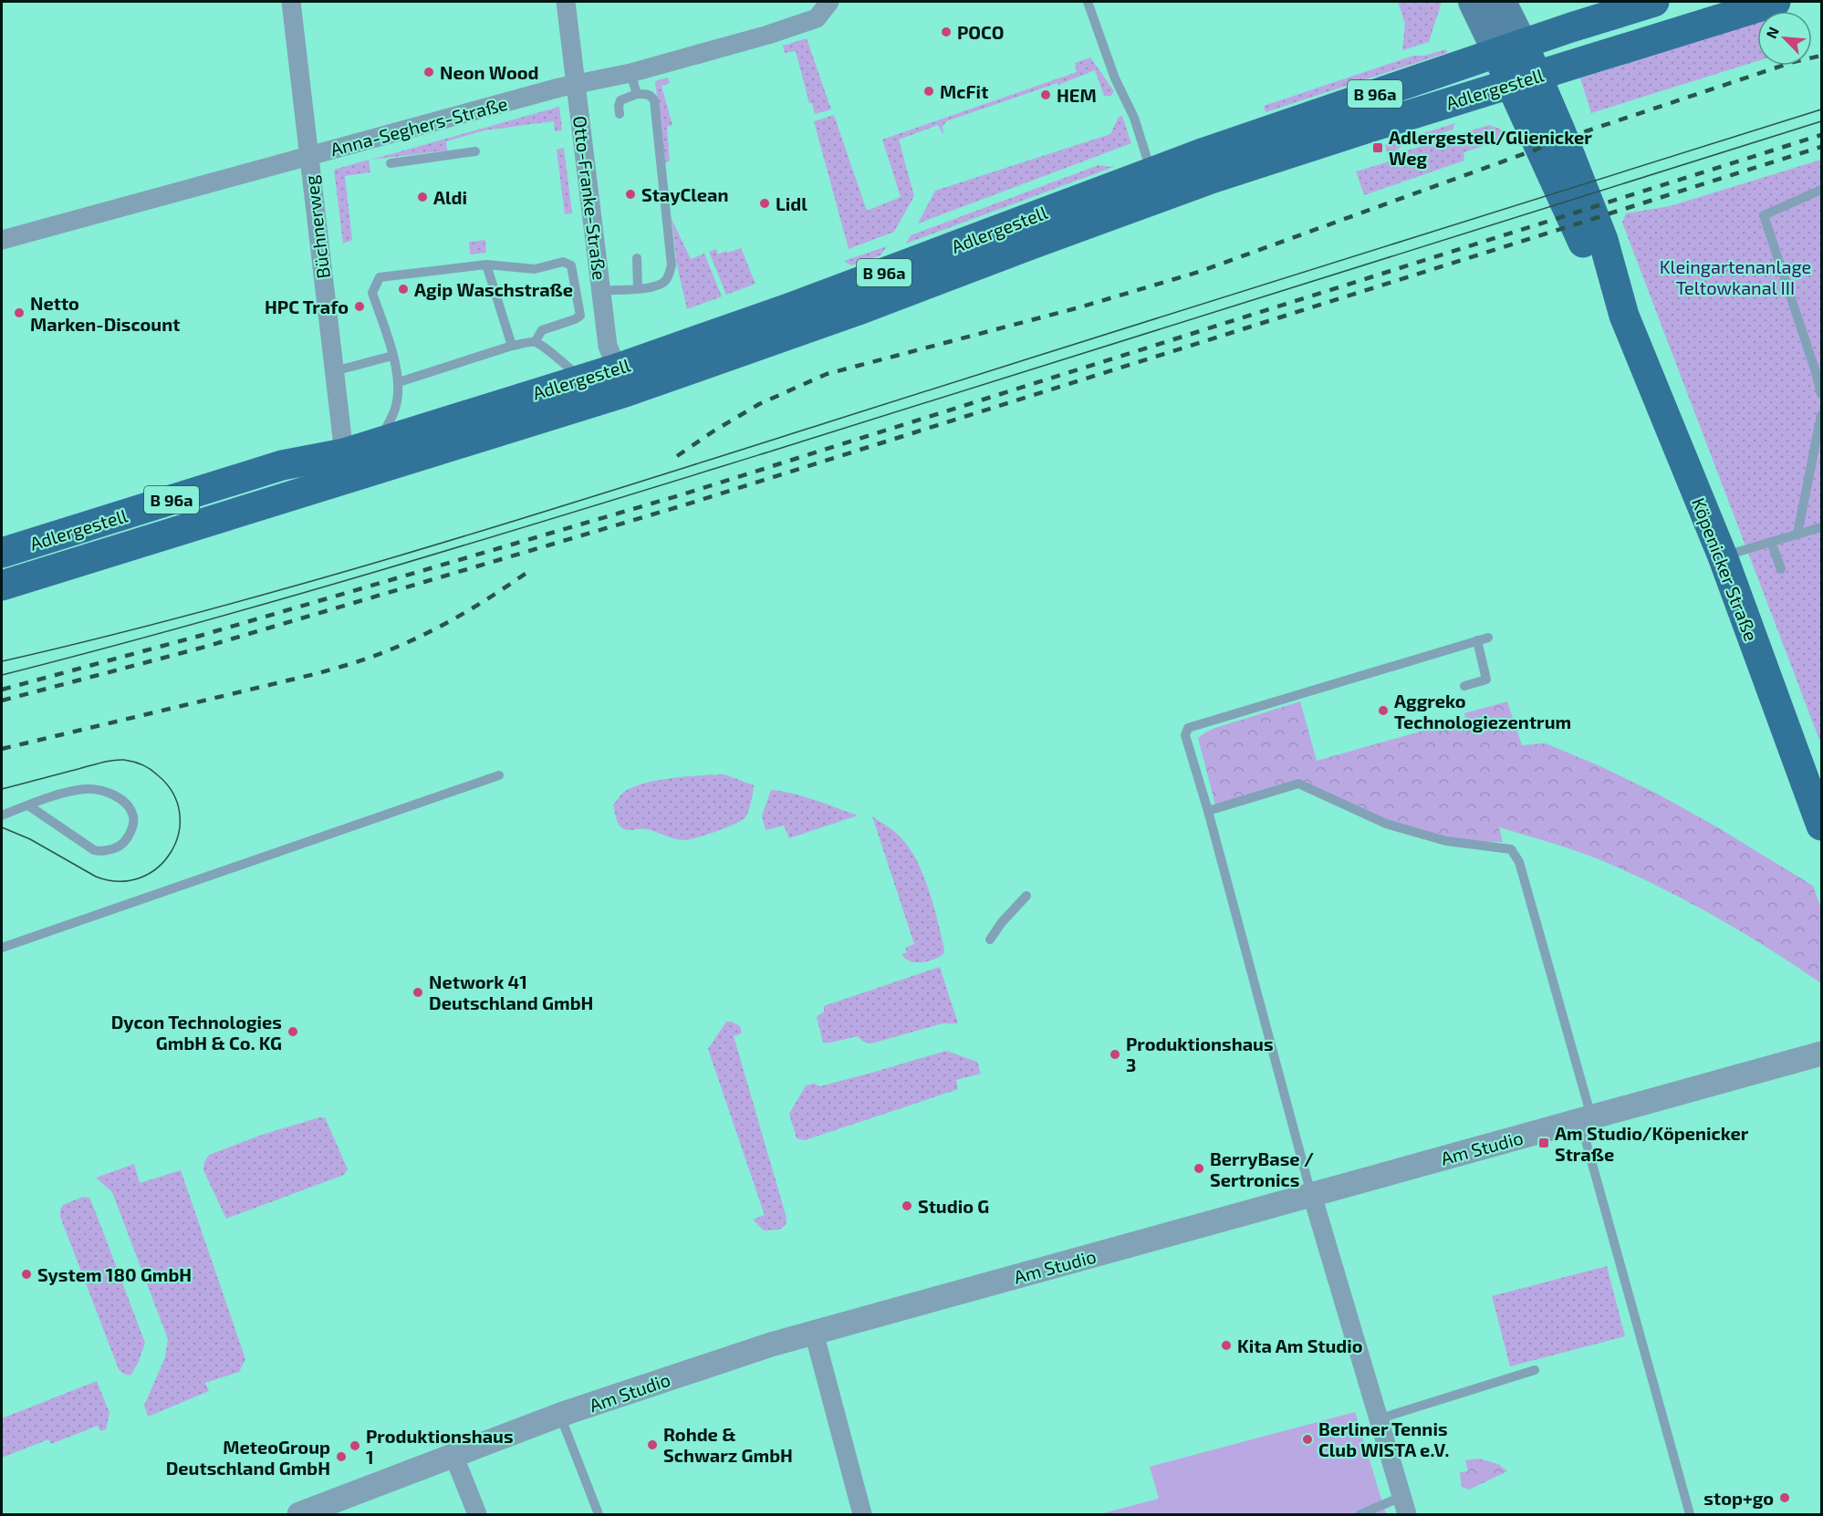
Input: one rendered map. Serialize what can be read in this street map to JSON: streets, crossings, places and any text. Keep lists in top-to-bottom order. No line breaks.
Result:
{"streets":{"main road":["Adlergestell","B 96a","Köpenicker Straße"],"street":["Anna-Seghers-Straße","Otto-Franke-Straße","Büchnerweg","Am Studio"]},"crossings":[["Adlergestell","Otto-Franke-Straße"],["Adlergestell","Büchnerweg"],["Adlergestell","Köpenicker Straße"],["Anna-Seghers-Straße","Otto-Franke-Straße"],["Anna-Seghers-Straße","Büchnerweg"]],"parks":["Kleingartenanlage Teltowkanal III"],"places":{"other":["POCO","Neon Wood","McFit","HEM","StayClean","Aldi","Lidl","Agip Waschstraße","HPC Trafo","Netto Marken-Discount","Aggreko Technologiezentrum","Network 41 Deutschland GmbH","Dycon Technologies GmbH & Co. KG","Produktionshaus 3","BerryBase / Sertronics","Studio G","System 180 GmbH","Kita Am Studio","Berliner Tennis Club WISTA e.V.","Rohde & Schwarz GmbH","Produktionshaus 1","MeteoGroup Deutschland GmbH","stop+go"],"transit":["Adlergestell/Glienicker Weg","Am Studio/Köpenicker Straße"]},"north":"top left"}
